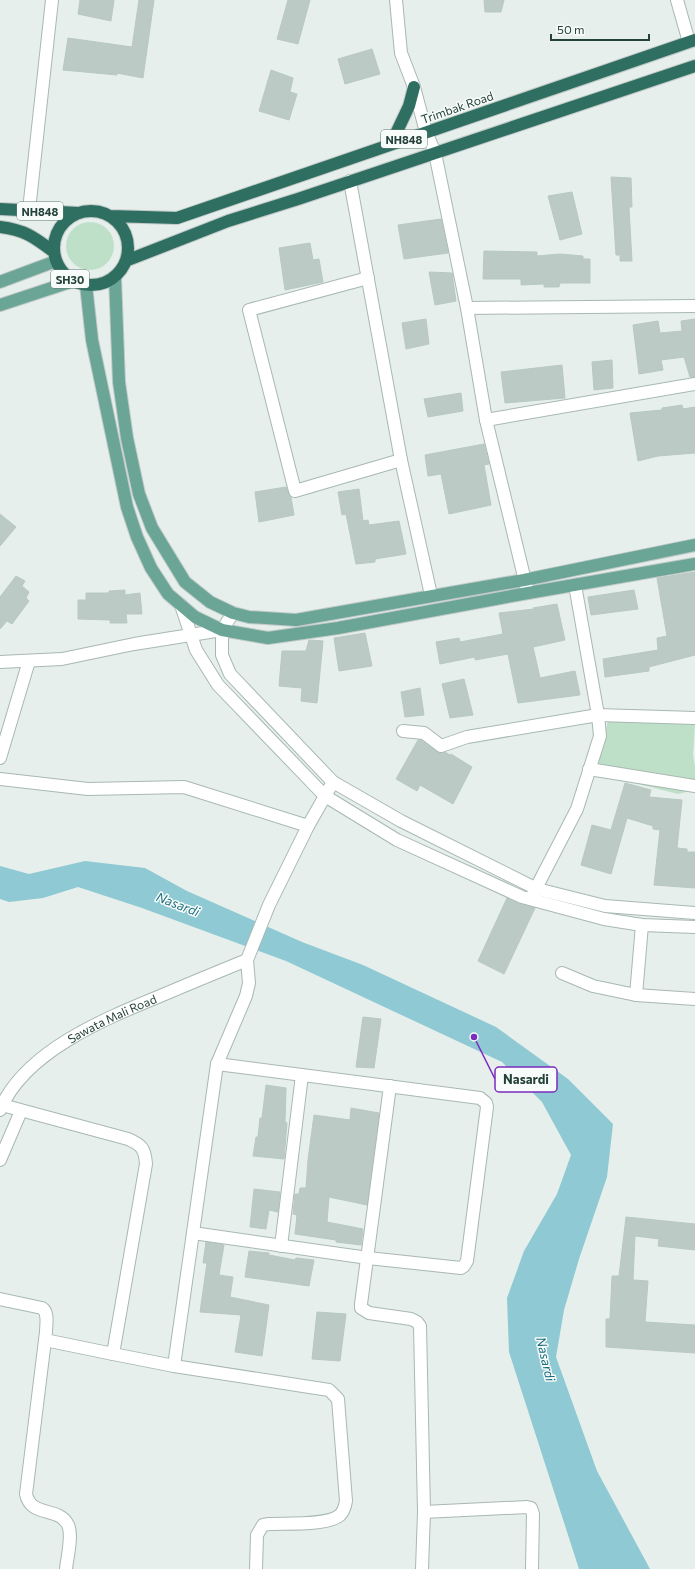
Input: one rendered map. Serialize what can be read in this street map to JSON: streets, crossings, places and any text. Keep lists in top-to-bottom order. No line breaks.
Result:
{"streets":{"highway":["Trimbak Road","NH848","SH30"],"street":["Sawata Mali Road"]},"crossings":[["Trimbak Road","NH848"],["Trimbak Road","SH30"],["NH848","SH30"]],"water":["Nasardi"],"places":["Nasardi"],"scale_bar":"50 m"}
